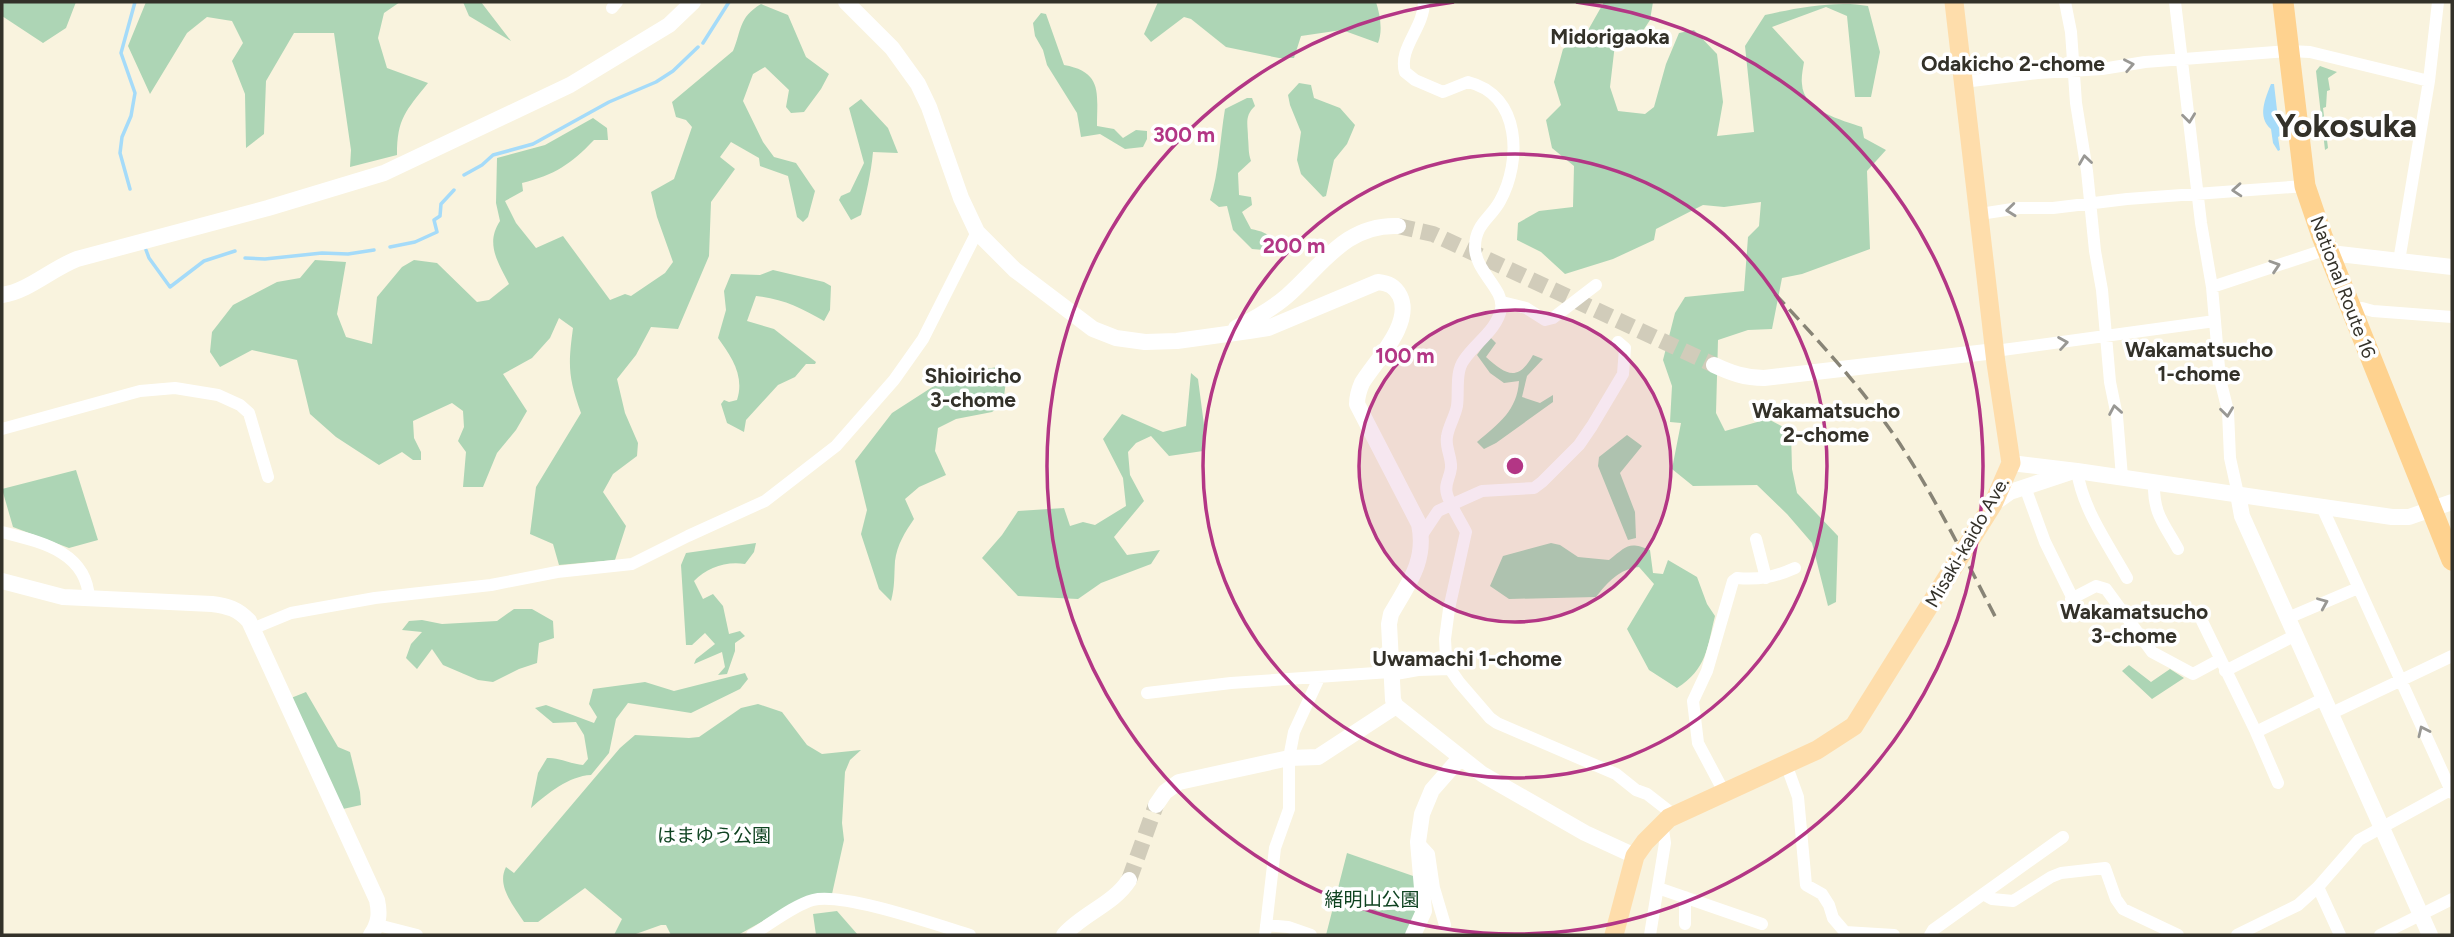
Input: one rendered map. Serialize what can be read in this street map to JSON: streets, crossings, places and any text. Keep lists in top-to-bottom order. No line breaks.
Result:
{"streets":{"highway":["National Route 16"],"main road":["Misaki-kaido Ave."]},"districts":["Midorigaoka","Odakicho 2-chome","Yokosuka","Wakamatsucho 1-chome","Shioiricho 3-chome","Wakamatsucho 2-chome","Wakamatsucho 3-chome","Uwamachi 1-chome"],"parks":["はまゆう公園","緒明山公園"],"rings":["300 m","200 m","100 m"]}
